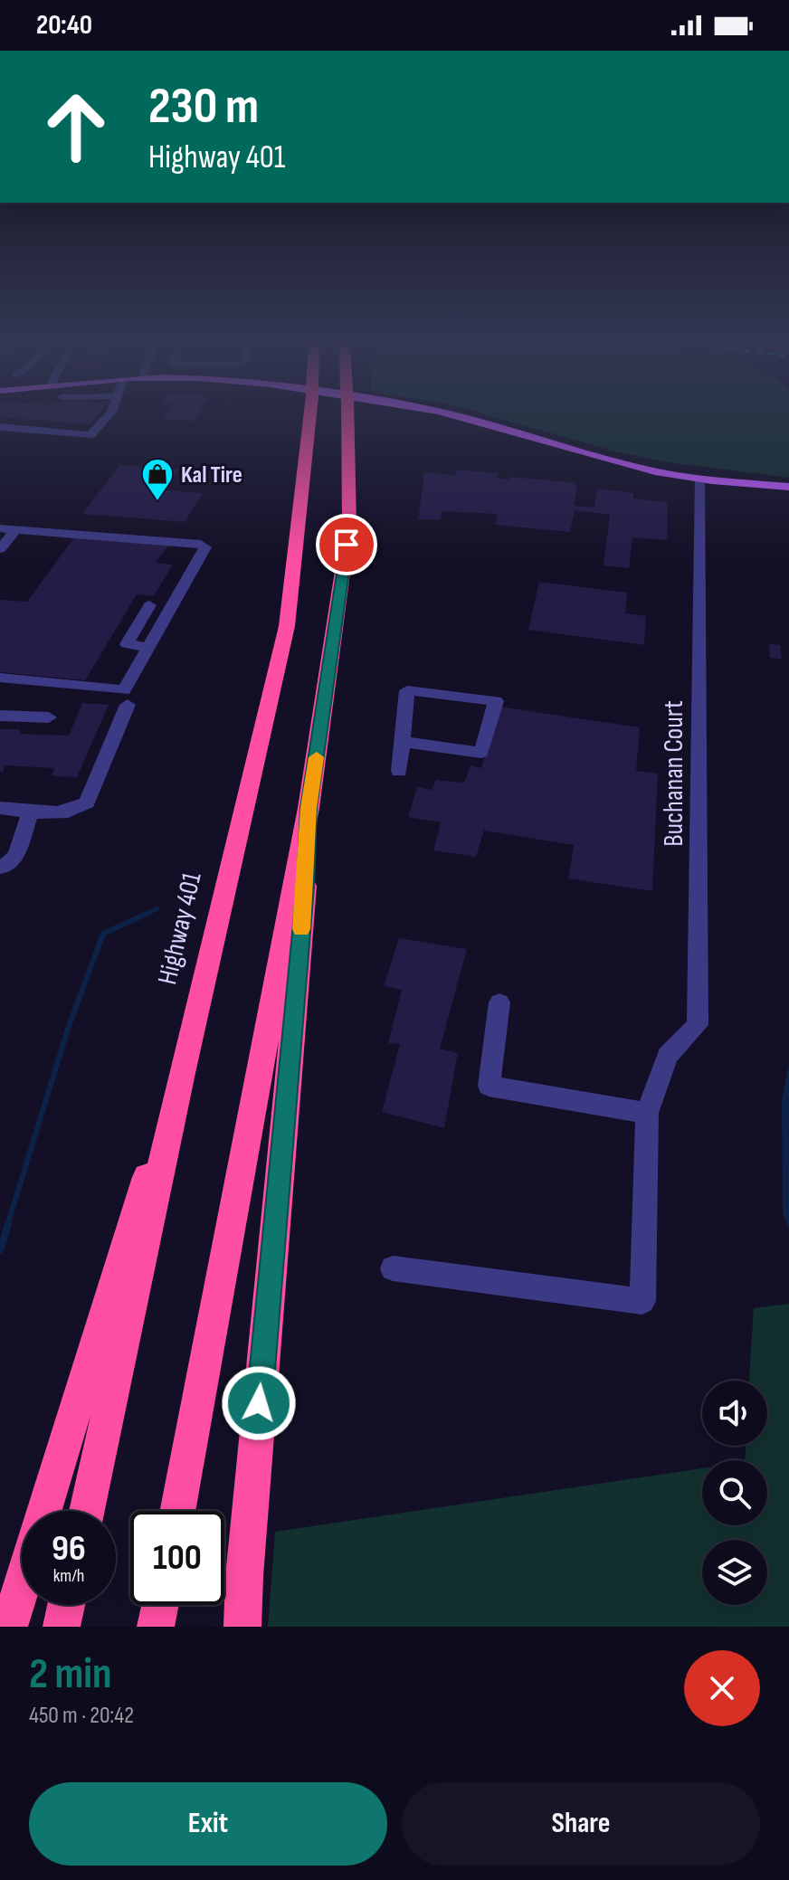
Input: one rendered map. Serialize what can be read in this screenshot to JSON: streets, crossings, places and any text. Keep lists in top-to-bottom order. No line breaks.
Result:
{"streets":{"highway":["Highway 401"],"street":["Buchanan Court"]},"places":{"shop":["Kal Tire"]},"page":{"status":"20:40","turn":["230 m","Highway 401"],"speed":"96 km/h","limit":"100","heading":["2 min","450 m · 20:42"],"buttons":["Exit","Share"]}}
